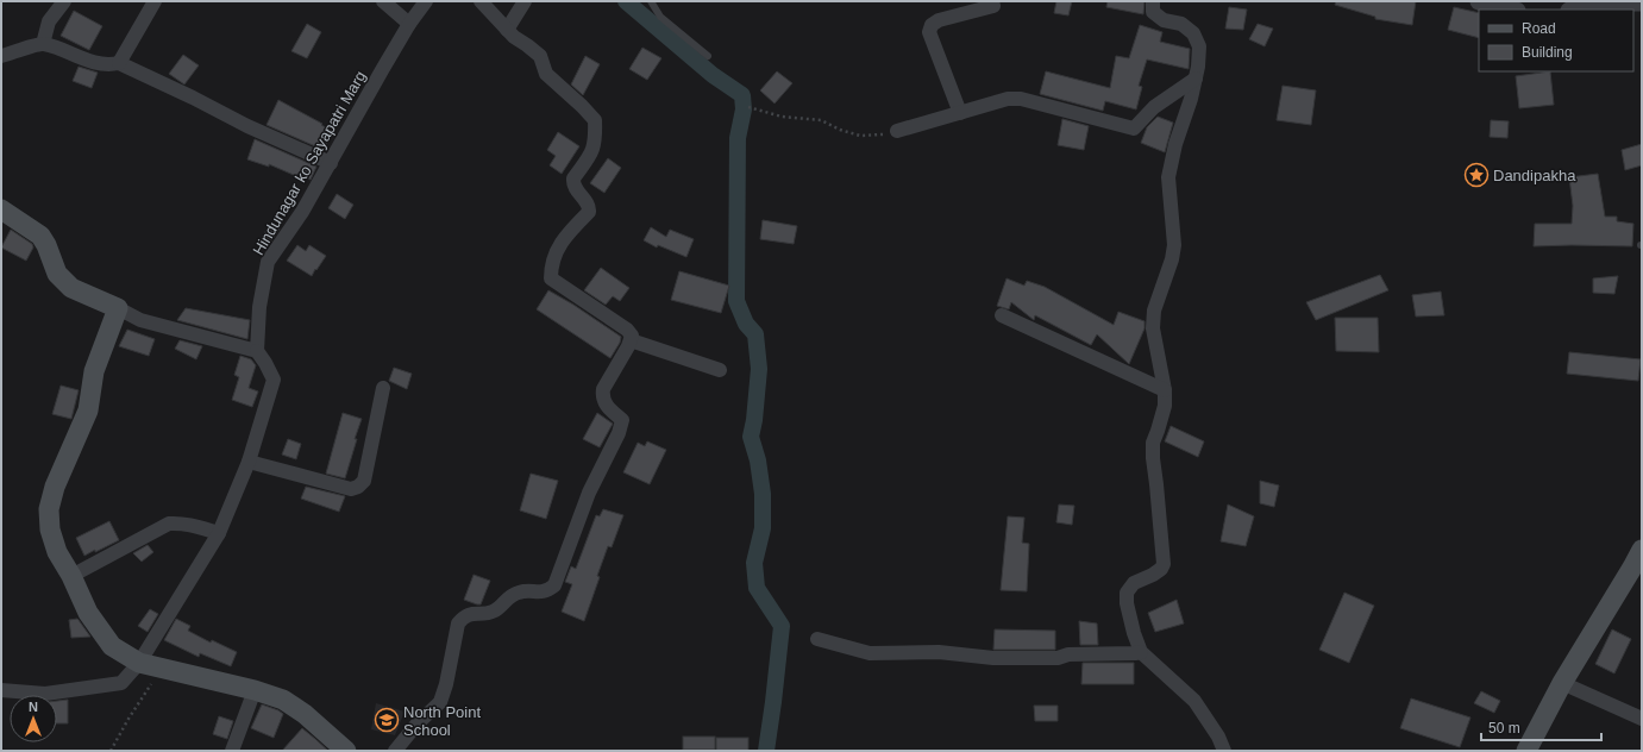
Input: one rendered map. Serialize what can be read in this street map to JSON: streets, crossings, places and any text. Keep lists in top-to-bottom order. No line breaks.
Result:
{"streets":{"street":["Hindunagar ko Sayapatri Marg"]},"places":{"place":["Dandipakha"],"school or university":["North Point School"]},"legend":["Road","Building"],"scale_bar":"50 m","north":"top"}
